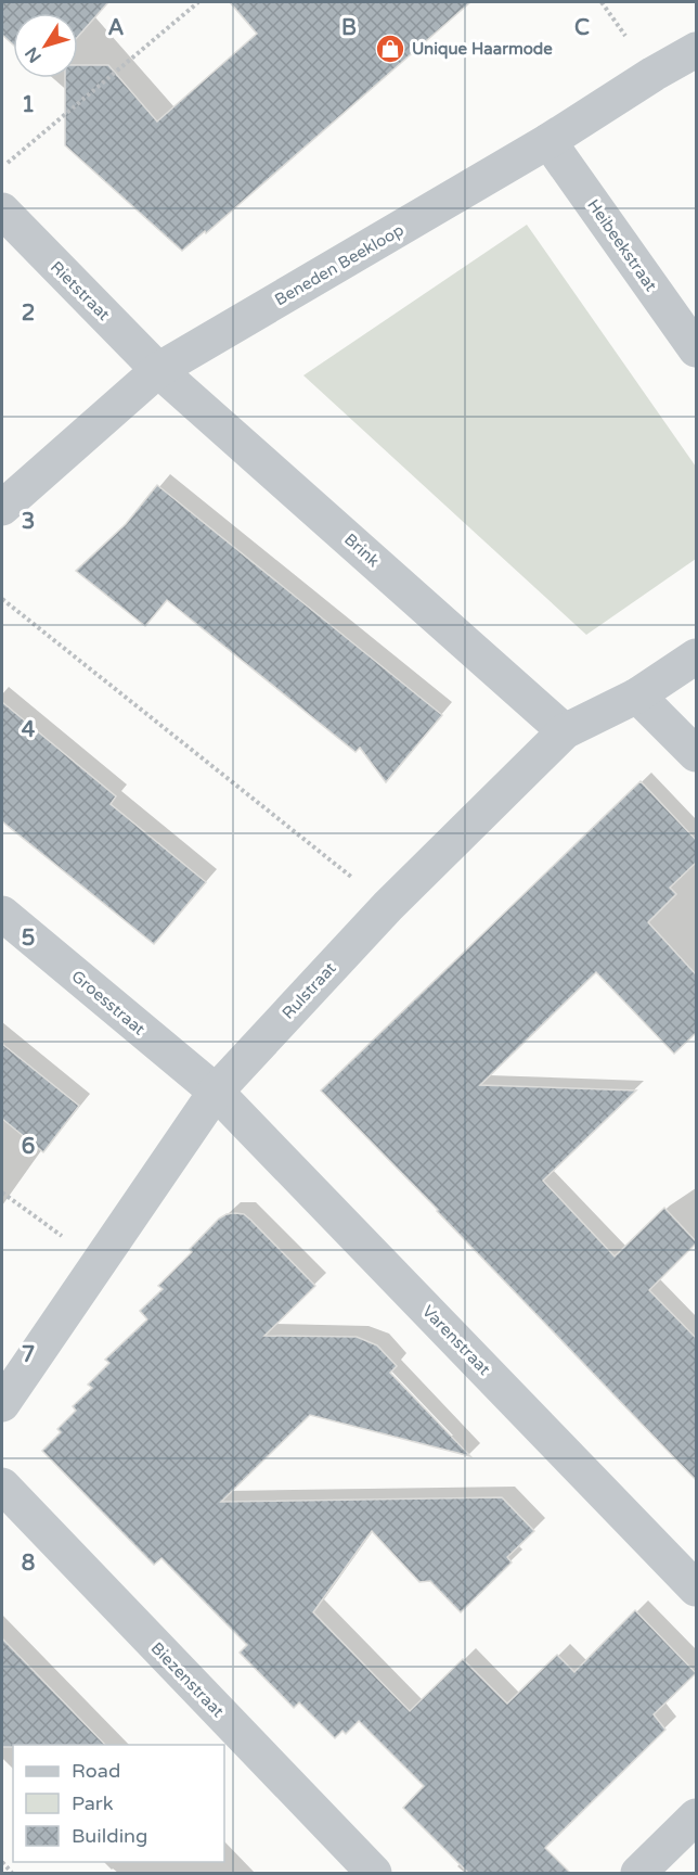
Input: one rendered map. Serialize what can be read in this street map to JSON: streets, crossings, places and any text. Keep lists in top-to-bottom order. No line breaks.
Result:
{"streets":{"street":["Heibeekstraat","Beneden Beekloop","Rietstraat","Brink","Rulstraat","Groesstraat","Varenstraat","Biezenstraat"]},"crossings":[["Heibeekstraat","Beneden Beekloop"],["Beneden Beekloop","Rietstraat"],["Beneden Beekloop","Brink"],["Rietstraat","Brink"],["Brink","Rulstraat"],["Rulstraat","Groesstraat"],["Rulstraat","Varenstraat"],["Groesstraat","Varenstraat"]],"places":{"shop":["Unique Haarmode"]},"legend":["Road","Park","Building"],"north":"bottom left","grid":{"columns":["A","B","C"],"rows":["1","2","3","4","5","6","7","8"]}}
